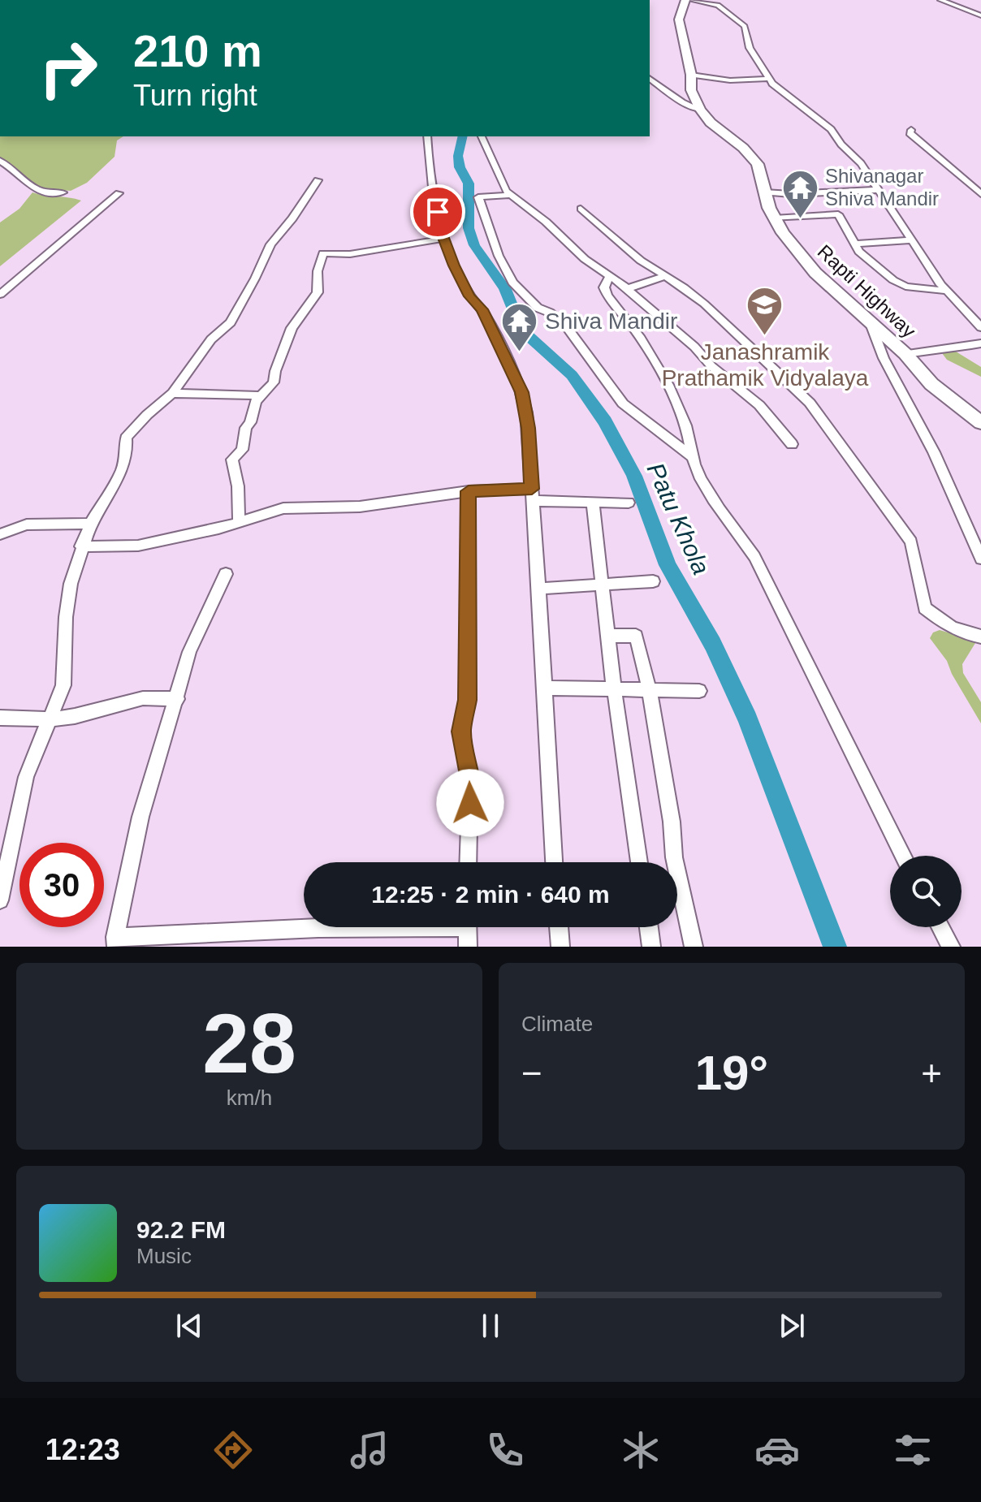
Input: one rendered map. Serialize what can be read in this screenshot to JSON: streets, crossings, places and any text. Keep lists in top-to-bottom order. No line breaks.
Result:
{"streets":{"main road":["Rapti Highway"]},"water":["Patu Khola"],"places":{"temple":["Shivanagar Shiva Mandir","Shiva Mandir"],"school or university":["Janashramik Prathamik Vidyalaya"]},"page":{"turn":["210 m","Turn right"],"limit":"30","trip":"12:25 · 2 min · 640 m","tile":[["28","km/h"],"Climate"],"heat":["−","19°","+"],"song":["92.2 FM","Music"],"tabs":"12:23"}}
